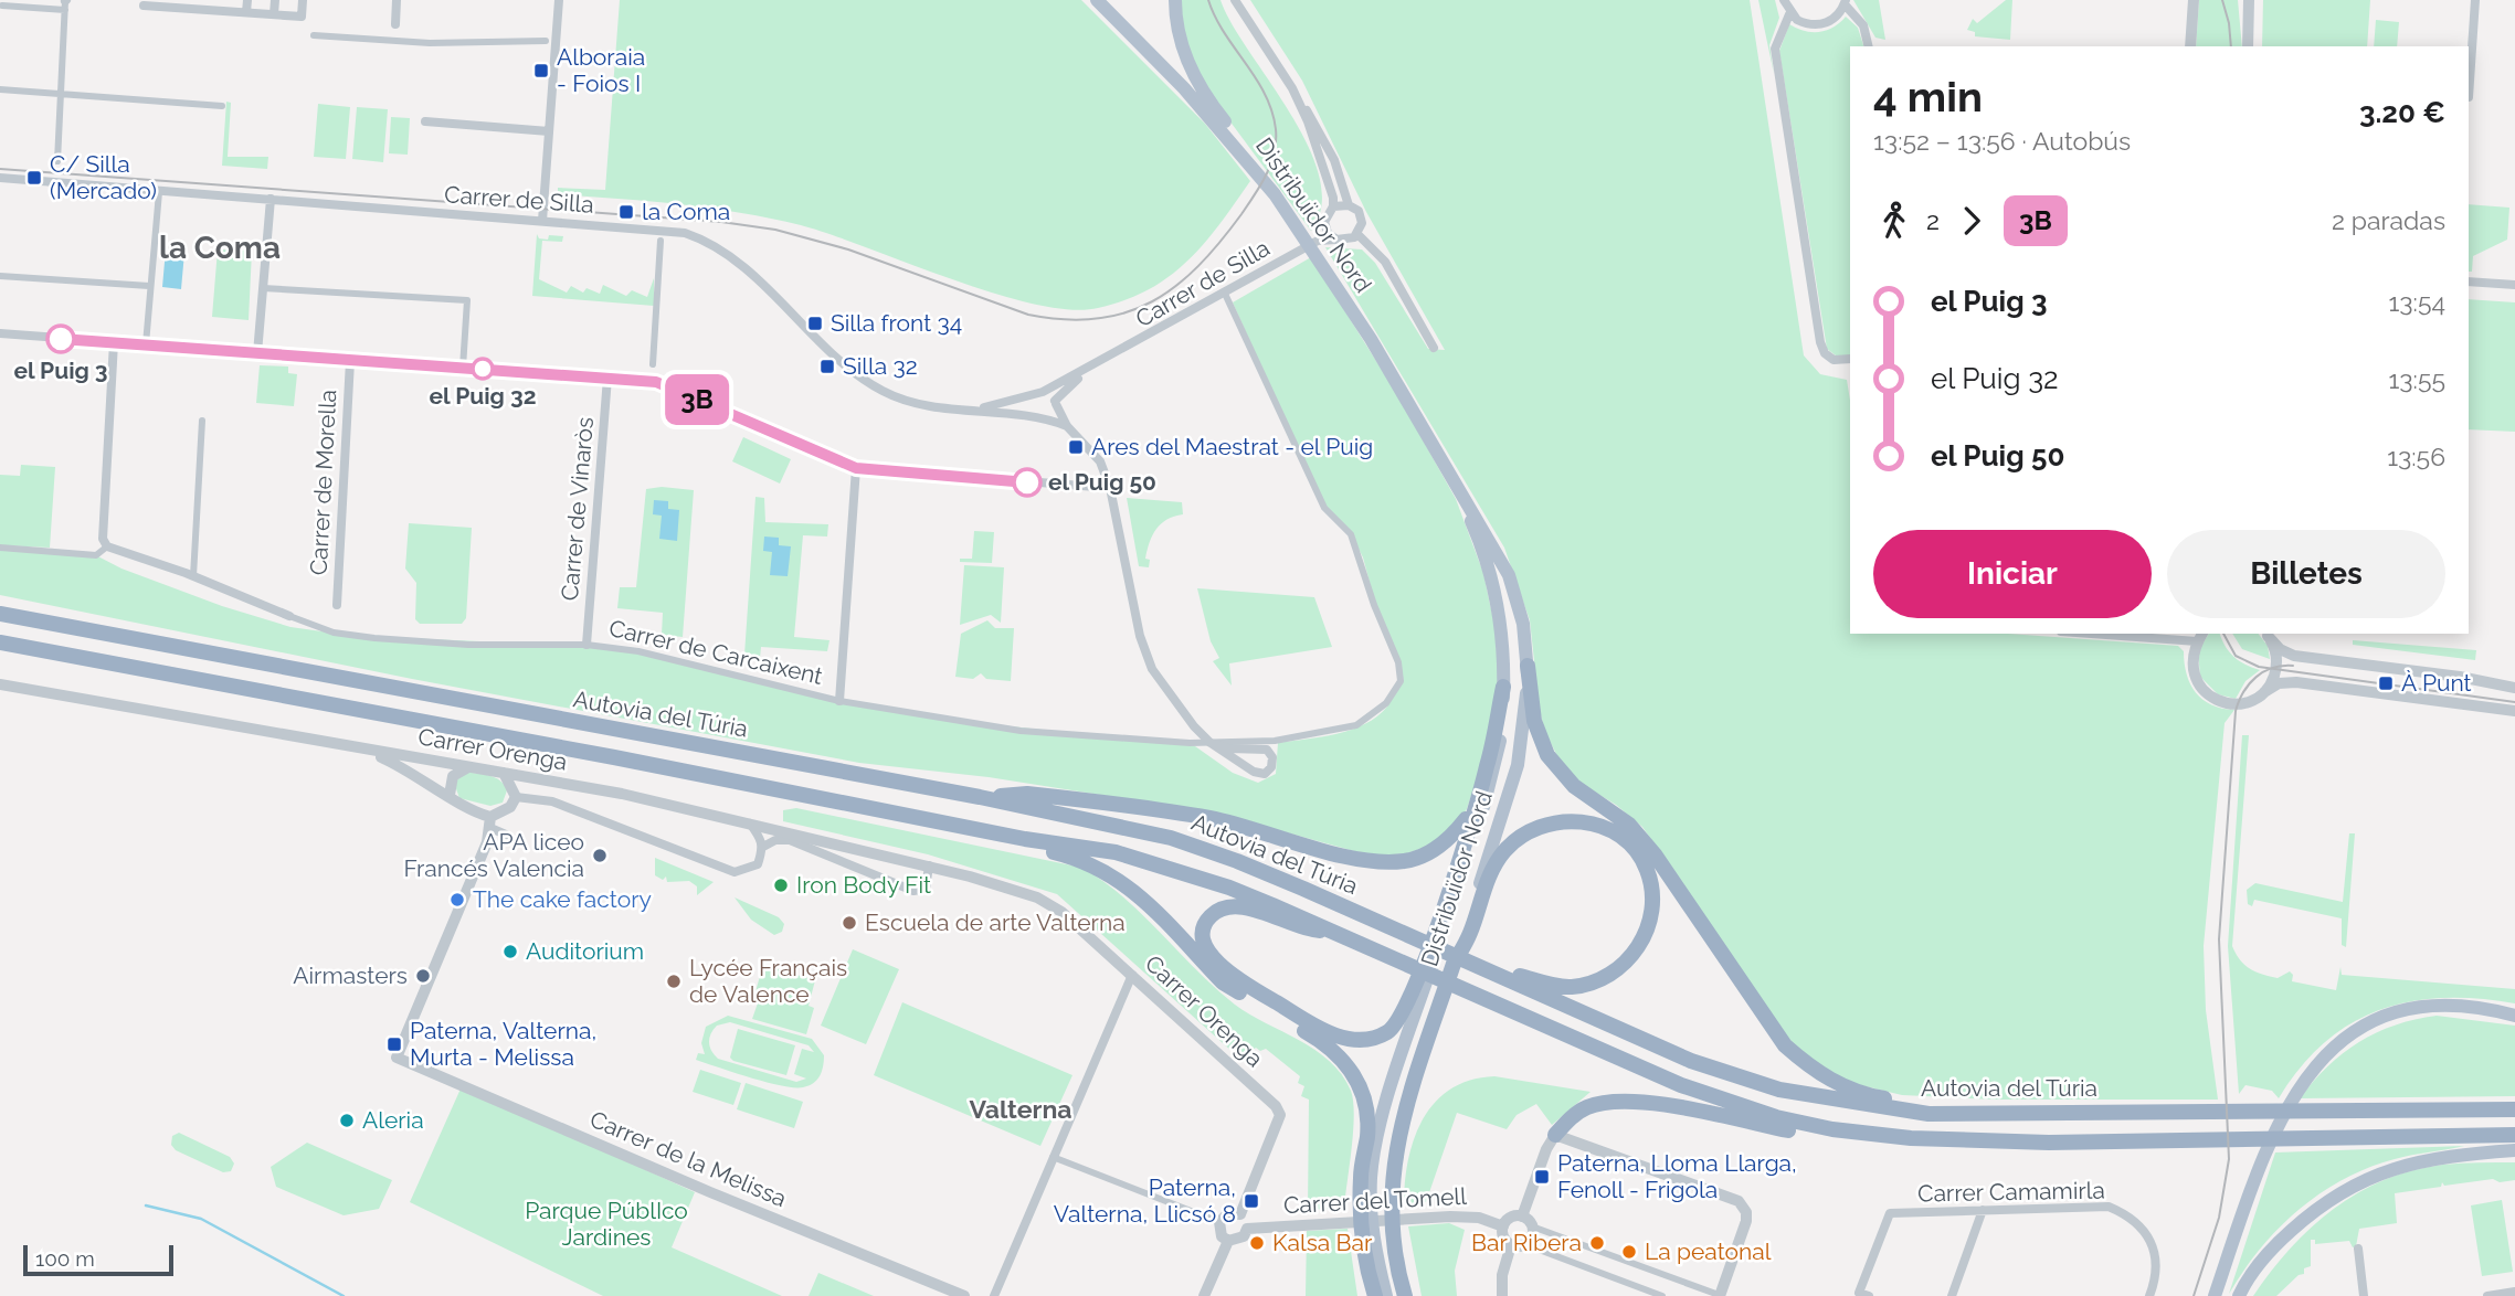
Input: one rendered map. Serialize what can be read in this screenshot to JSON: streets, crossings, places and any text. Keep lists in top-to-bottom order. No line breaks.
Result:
{"streets":{"highway":["Distribuïdor Nord","Autovia del Túria"],"street":["Carrer de Silla","Carrer de Morella","Carrer de Vinaròs","Carrer de Carcaixent","Carrer Orenga","Carrer de la Melissa","Carrer Camamirla","Carrer del Tomell"]},"crossings":[["Carrer de Silla","Carrer de Carcaixent"],["Carrer de Vinaròs","Carrer de Carcaixent"],["Carrer Orenga","Carrer de la Melissa"],["Carrer Orenga","Carrer del Tomell"]],"districts":["la Coma","Valterna"],"parks":["Parque PúblIco Jardines"],"places":{"transit":["Alboraia - Foios I","C/ Silla (Mercado)","la Coma","Silla front 34","Silla 32","Ares del Maestrat - el Puig","À Punt","Paterna, Valterna, Murta - Melissa","Paterna, Lloma Llarga, Fenoll - Frigola","Paterna, Valterna, Llicsó 8"],"other":["el Puig 3","el Puig 32","el Puig 50","APA liceo Francés Valencia","Iron Body Fit","The cake factory","Escuela de arte Valterna","Auditorium","Airmasters","Lycée Français de Valence","Aleria","Kalsa Bar","Bar Ribera","La peatonal"]},"lines":["bus line 3B"],"scale_bar":"100 m","page":{"on_map":"3B","heading":["4 min","13:52 – 13:56 · Autobús","3.20 €"],"legs":["2","3B","2 paradas"],"list":[{"name":"el Puig 3","value":"13:54"},{"name":"el Puig 32","value":"13:55"},{"name":"el Puig 50","value":"13:56"}],"buttons":["Iniciar","Billetes"],"scale":"100 m"}}
